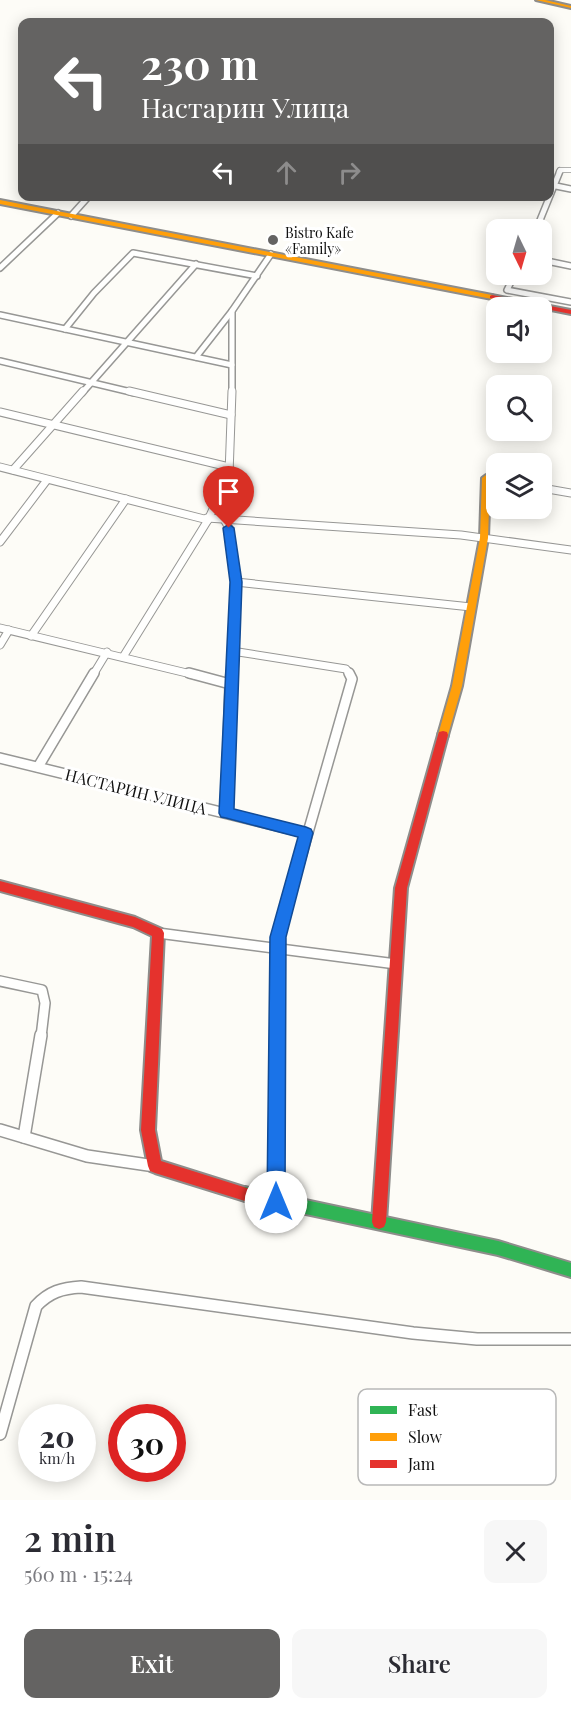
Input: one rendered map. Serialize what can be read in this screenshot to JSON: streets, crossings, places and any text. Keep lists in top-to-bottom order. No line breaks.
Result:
{"streets":{"street":["НАСТАРИН УЛИЦА"]},"places":["Bistro Kafe «Family»"],"legend":["Fast","Slow","Jam"],"north":"bottom","page":{"turn":["230 m","Настарин Улица"],"speed":"20 km/h","limit":"30","heading":["2 min","560 m · 15:24"],"buttons":["Exit","Share"]}}
